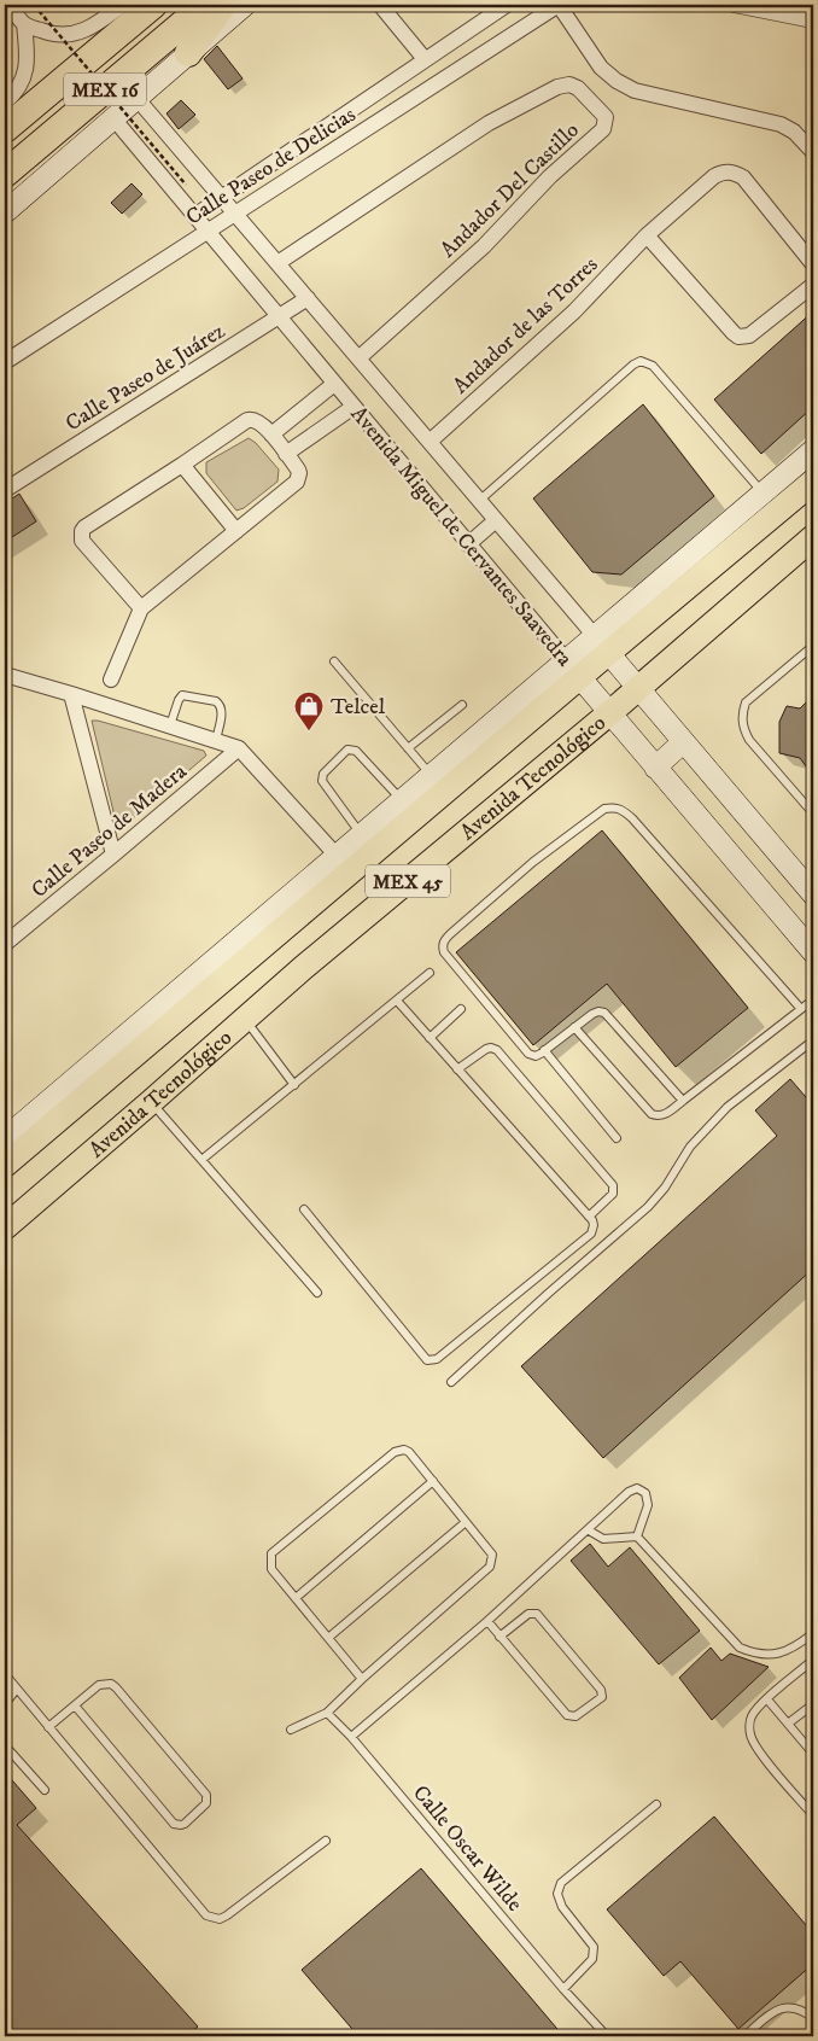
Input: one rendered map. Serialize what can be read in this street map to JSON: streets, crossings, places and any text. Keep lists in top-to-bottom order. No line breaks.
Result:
{"streets":{"highway":["MEX 16"],"main road":["Avenida Tecnológico","MEX 45"],"street":["Calle Paseo de Delicias","Andador Del Castillo","Andador de las Torres","Calle Paseo de Juárez","Avenida Miguel de Cervantes Saavedra","Calle Paseo de Madera"],"lane":["Calle Oscar Wilde"]},"crossings":[["Calle Paseo de Delicias","Avenida Miguel de Cervantes Saavedra"],["Andador Del Castillo","Avenida Miguel de Cervantes Saavedra"],["Andador de las Torres","Avenida Miguel de Cervantes Saavedra"],["Calle Paseo de Juárez","Avenida Miguel de Cervantes Saavedra"],["Avenida Miguel de Cervantes Saavedra","Avenida Tecnológico"]],"places":{"shop":["Telcel"]}}
